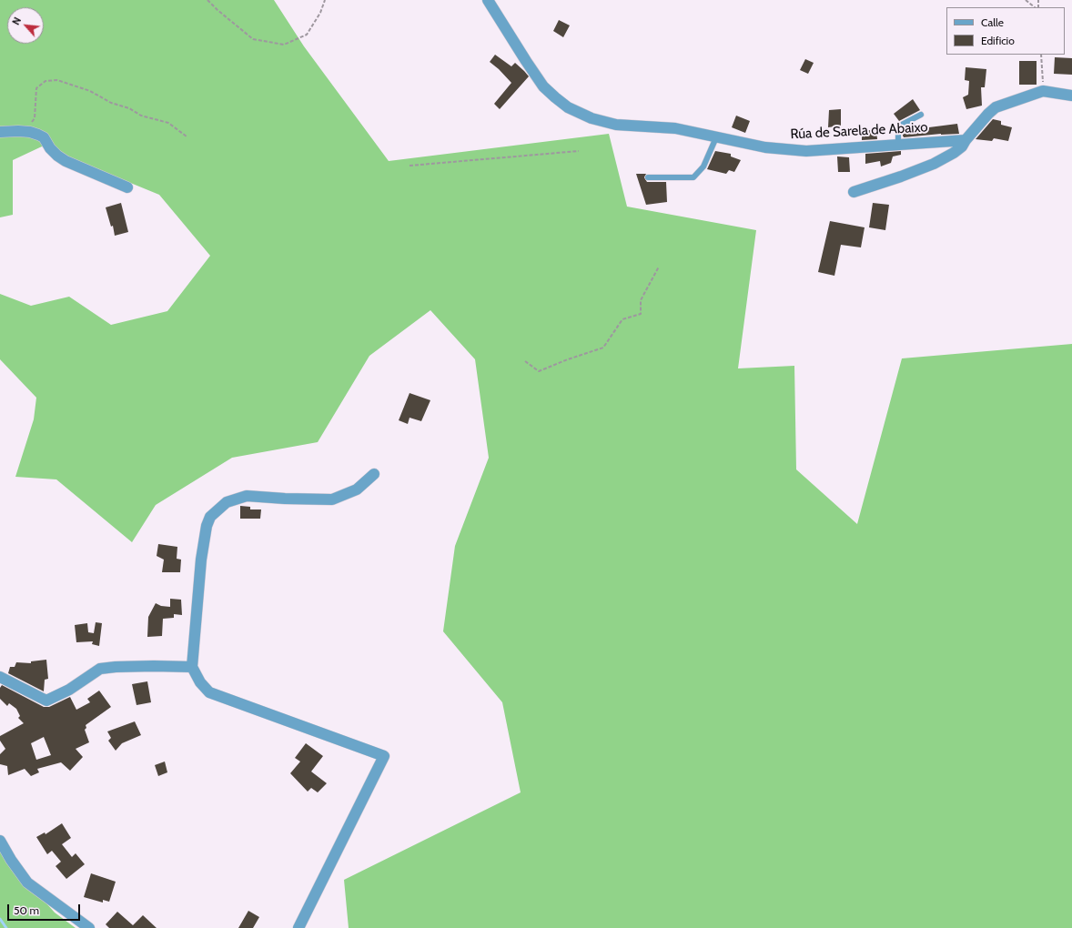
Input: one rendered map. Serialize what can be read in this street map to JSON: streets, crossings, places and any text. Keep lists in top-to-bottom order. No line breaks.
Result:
{"streets":{"street":["Rúa de Sarela de Abaixo"]},"legend":["Calle","Edificio"],"scale_bar":"50 m","north":"top left"}
